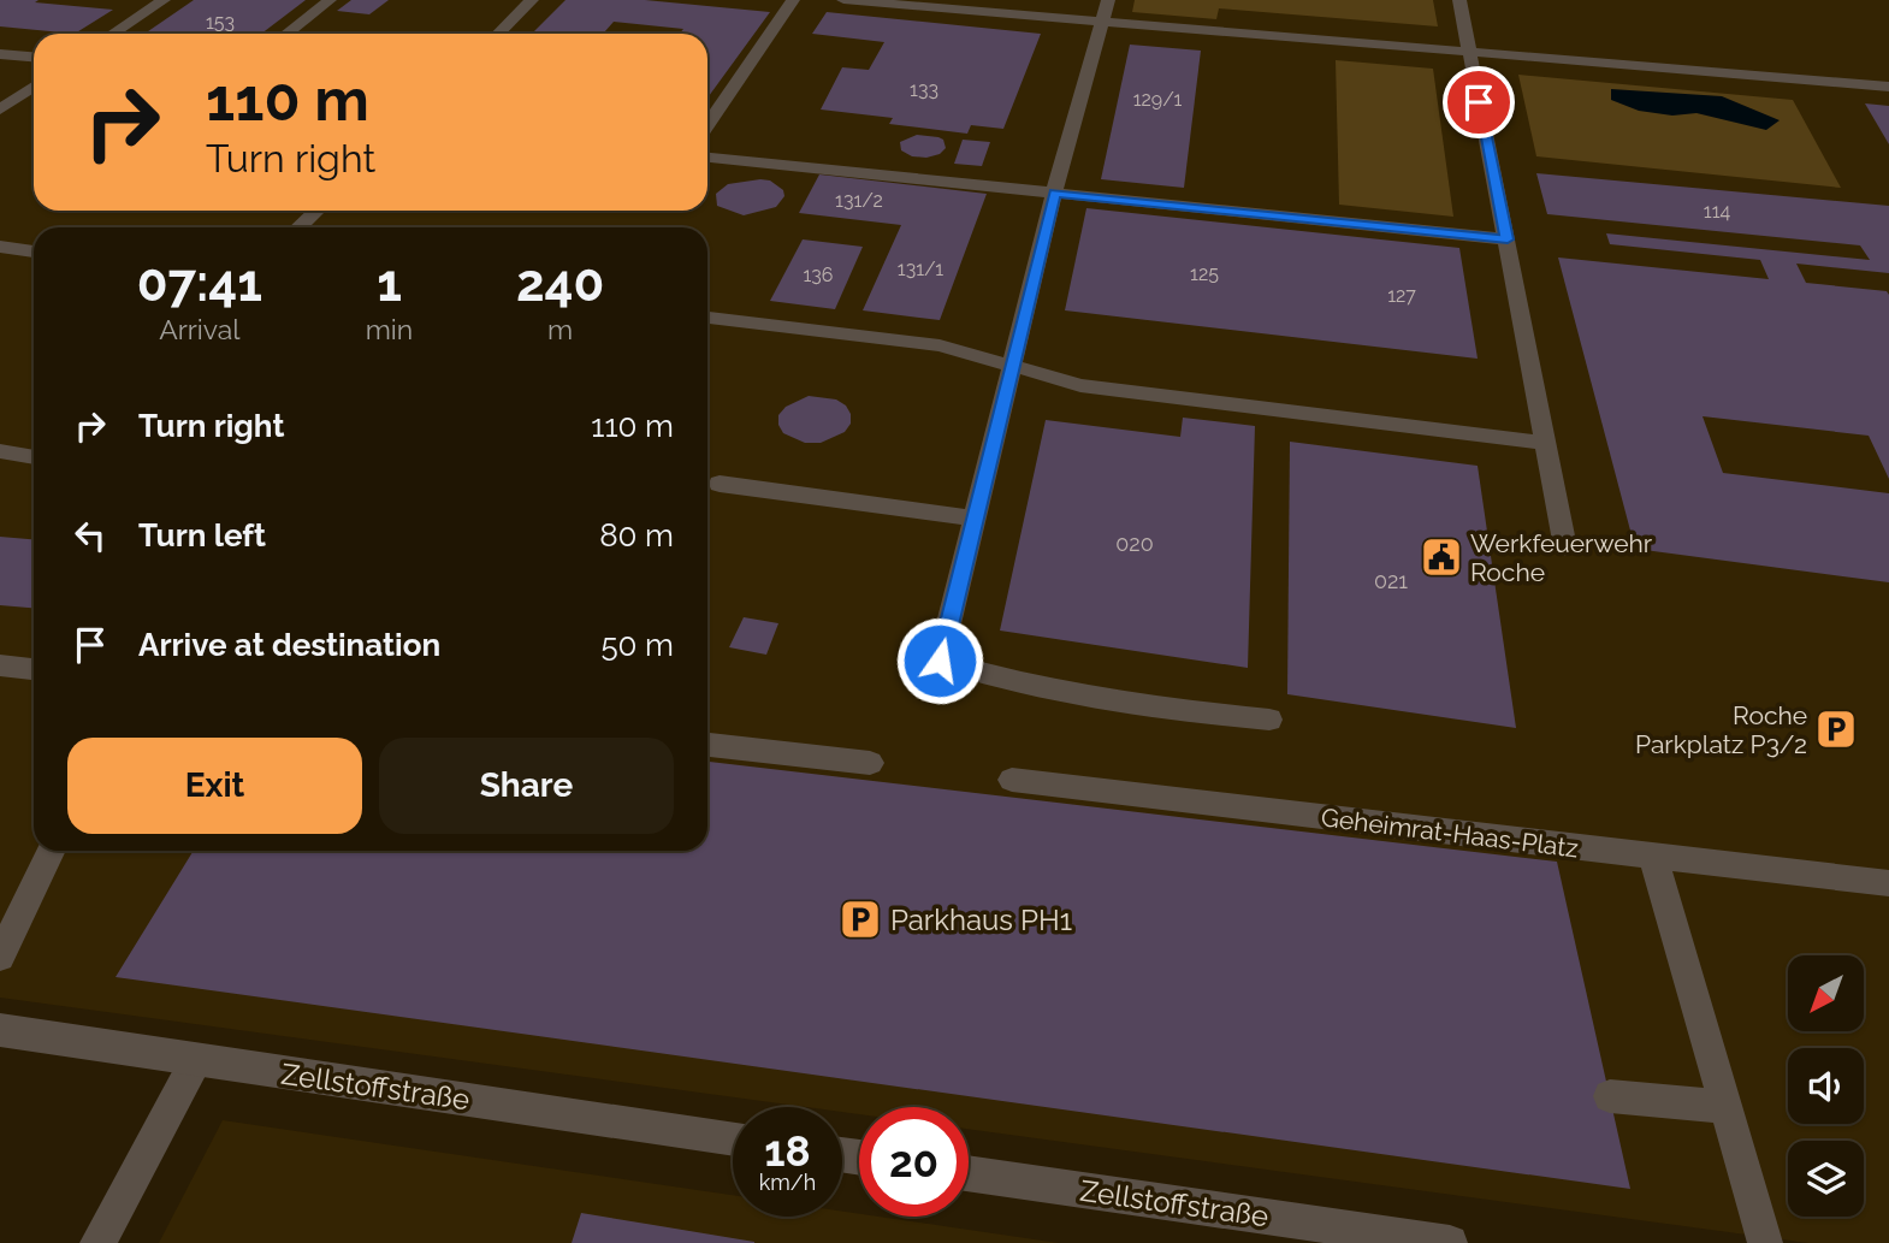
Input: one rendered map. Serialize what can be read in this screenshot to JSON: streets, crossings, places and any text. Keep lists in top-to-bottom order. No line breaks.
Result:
{"streets":{"street":["Geheimrat-Haas-Platz","Zellstoffstraße"]},"places":{"public building":["Werkfeuerwehr Roche"],"parking":["Roche Parkplatz P3/2","Parkhaus PH1"]},"house_numbers":["153","133","129/1","131/2","114","131/1","125","136","127","020","021"],"north":"bottom left","page":{"turn":["110 m","Turn right"],"eta":["07:41","Arrival","1","min","240","m"],"list":[{"name":"Turn right","value":"110 m"},{"name":"Turn left","value":"80 m"},{"name":"Arrive at destination","value":"50 m"}],"buttons":["Exit","Share"],"speed":"18 km/h","limit":"20"}}
